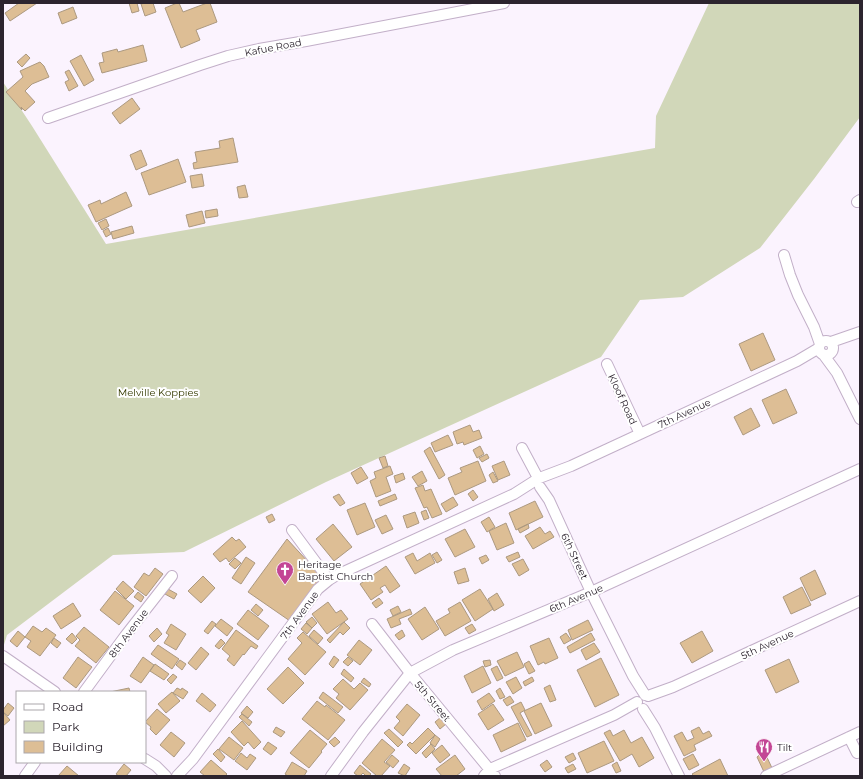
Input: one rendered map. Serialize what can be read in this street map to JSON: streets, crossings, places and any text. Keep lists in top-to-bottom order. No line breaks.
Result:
{"streets":{"street":["Kafue Road","Kloof Road","7th Avenue","6th Street","6th Avenue","8th Avenue","5th Avenue","5th Street"]},"crossings":[["Kloof Road","7th Avenue"],["7th Avenue","6th Street"],["6th Street","6th Avenue"],["6th Street","5th Avenue"],["6th Avenue","5th Street"],["5th Avenue","5th Street"]],"parks":["Melville Koppies"],"places":{"church":["Heritage Baptist Church"],"restaurant":["Tilt"]},"legend":["Road","Park","Building"]}
